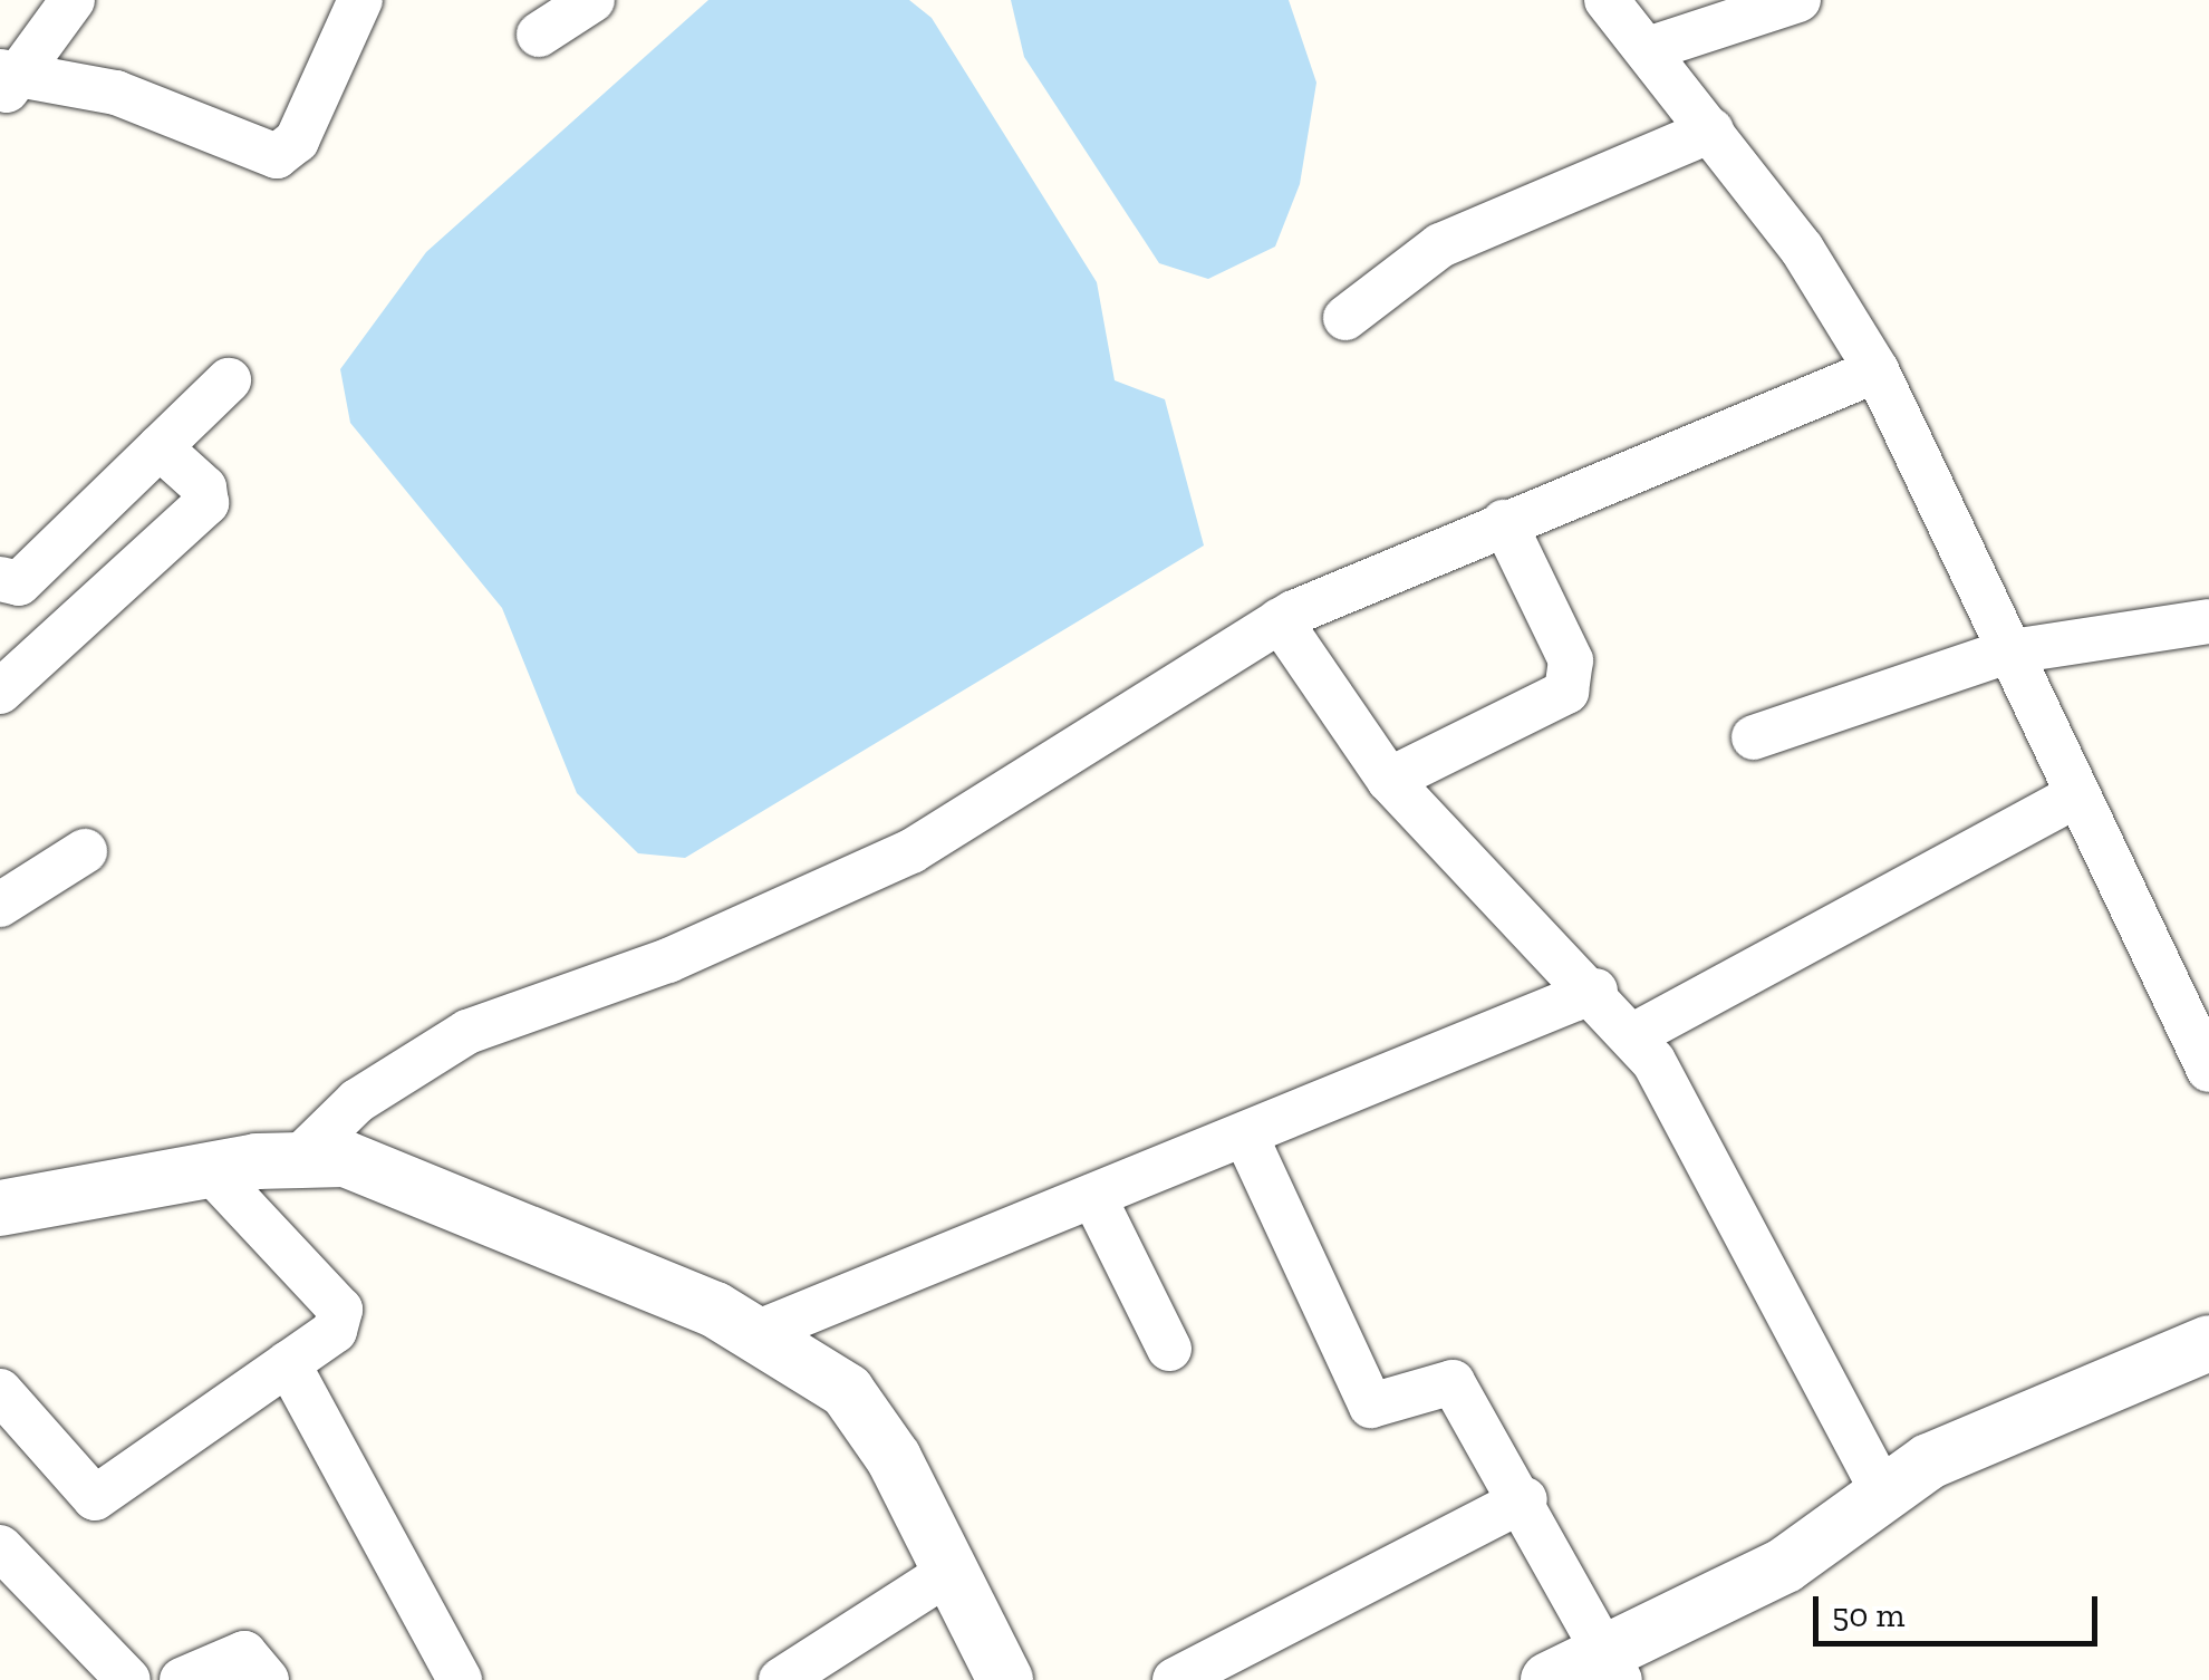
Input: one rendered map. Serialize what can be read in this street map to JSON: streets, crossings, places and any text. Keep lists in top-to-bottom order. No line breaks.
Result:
{"scale_bar":"50 m"}
